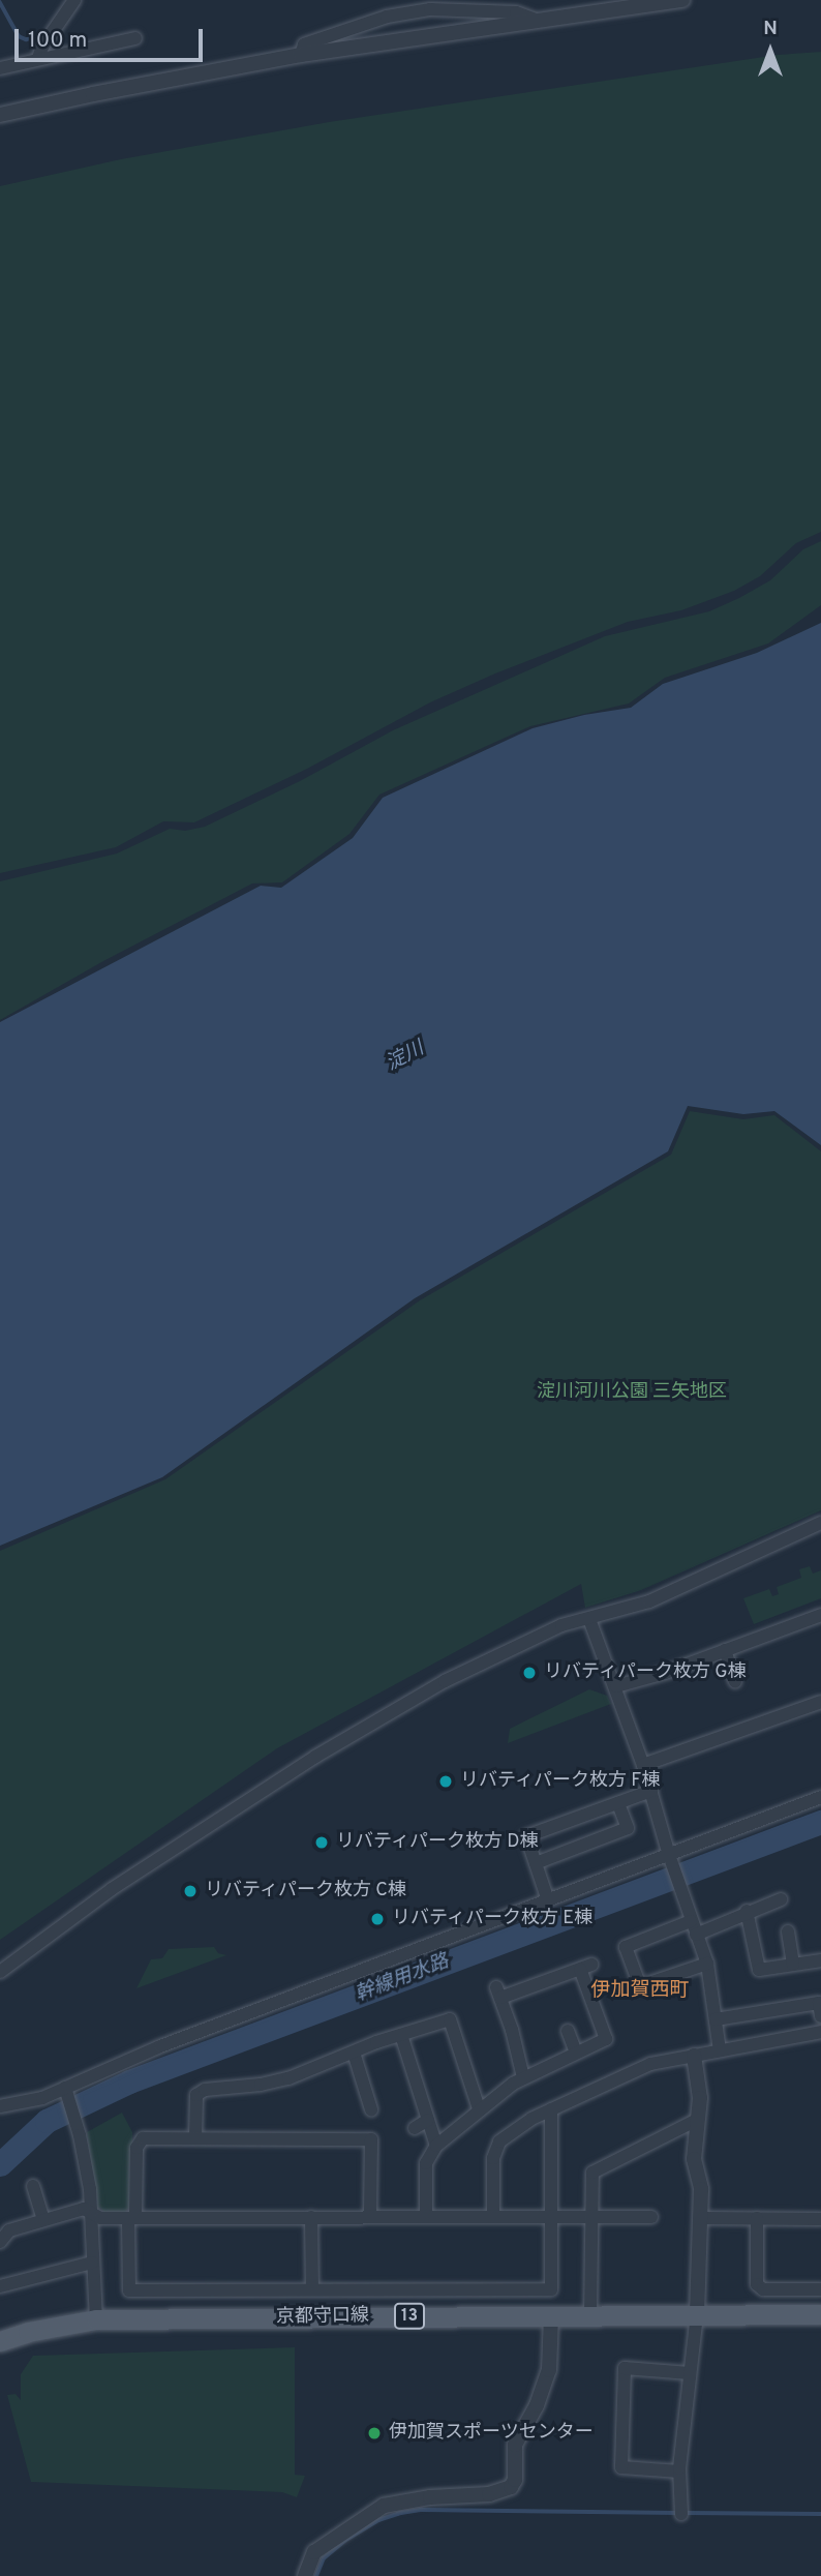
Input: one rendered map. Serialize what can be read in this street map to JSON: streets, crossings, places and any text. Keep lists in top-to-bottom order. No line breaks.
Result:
{"streets":{"main road":["13","京都守口線"]},"districts":["伊加賀西町"],"water":["淀川","幹線用水路"],"parks":["淀川河川公園 三矢地区"],"places":["リバティパーク枚方 G棟","リバティパーク枚方 F棟","リバティパーク枚方 D棟","リバティパーク枚方 C棟","リバティパーク枚方 E棟","伊加賀スポーツセンター"],"scale_bar":"100 m","north":"top"}
